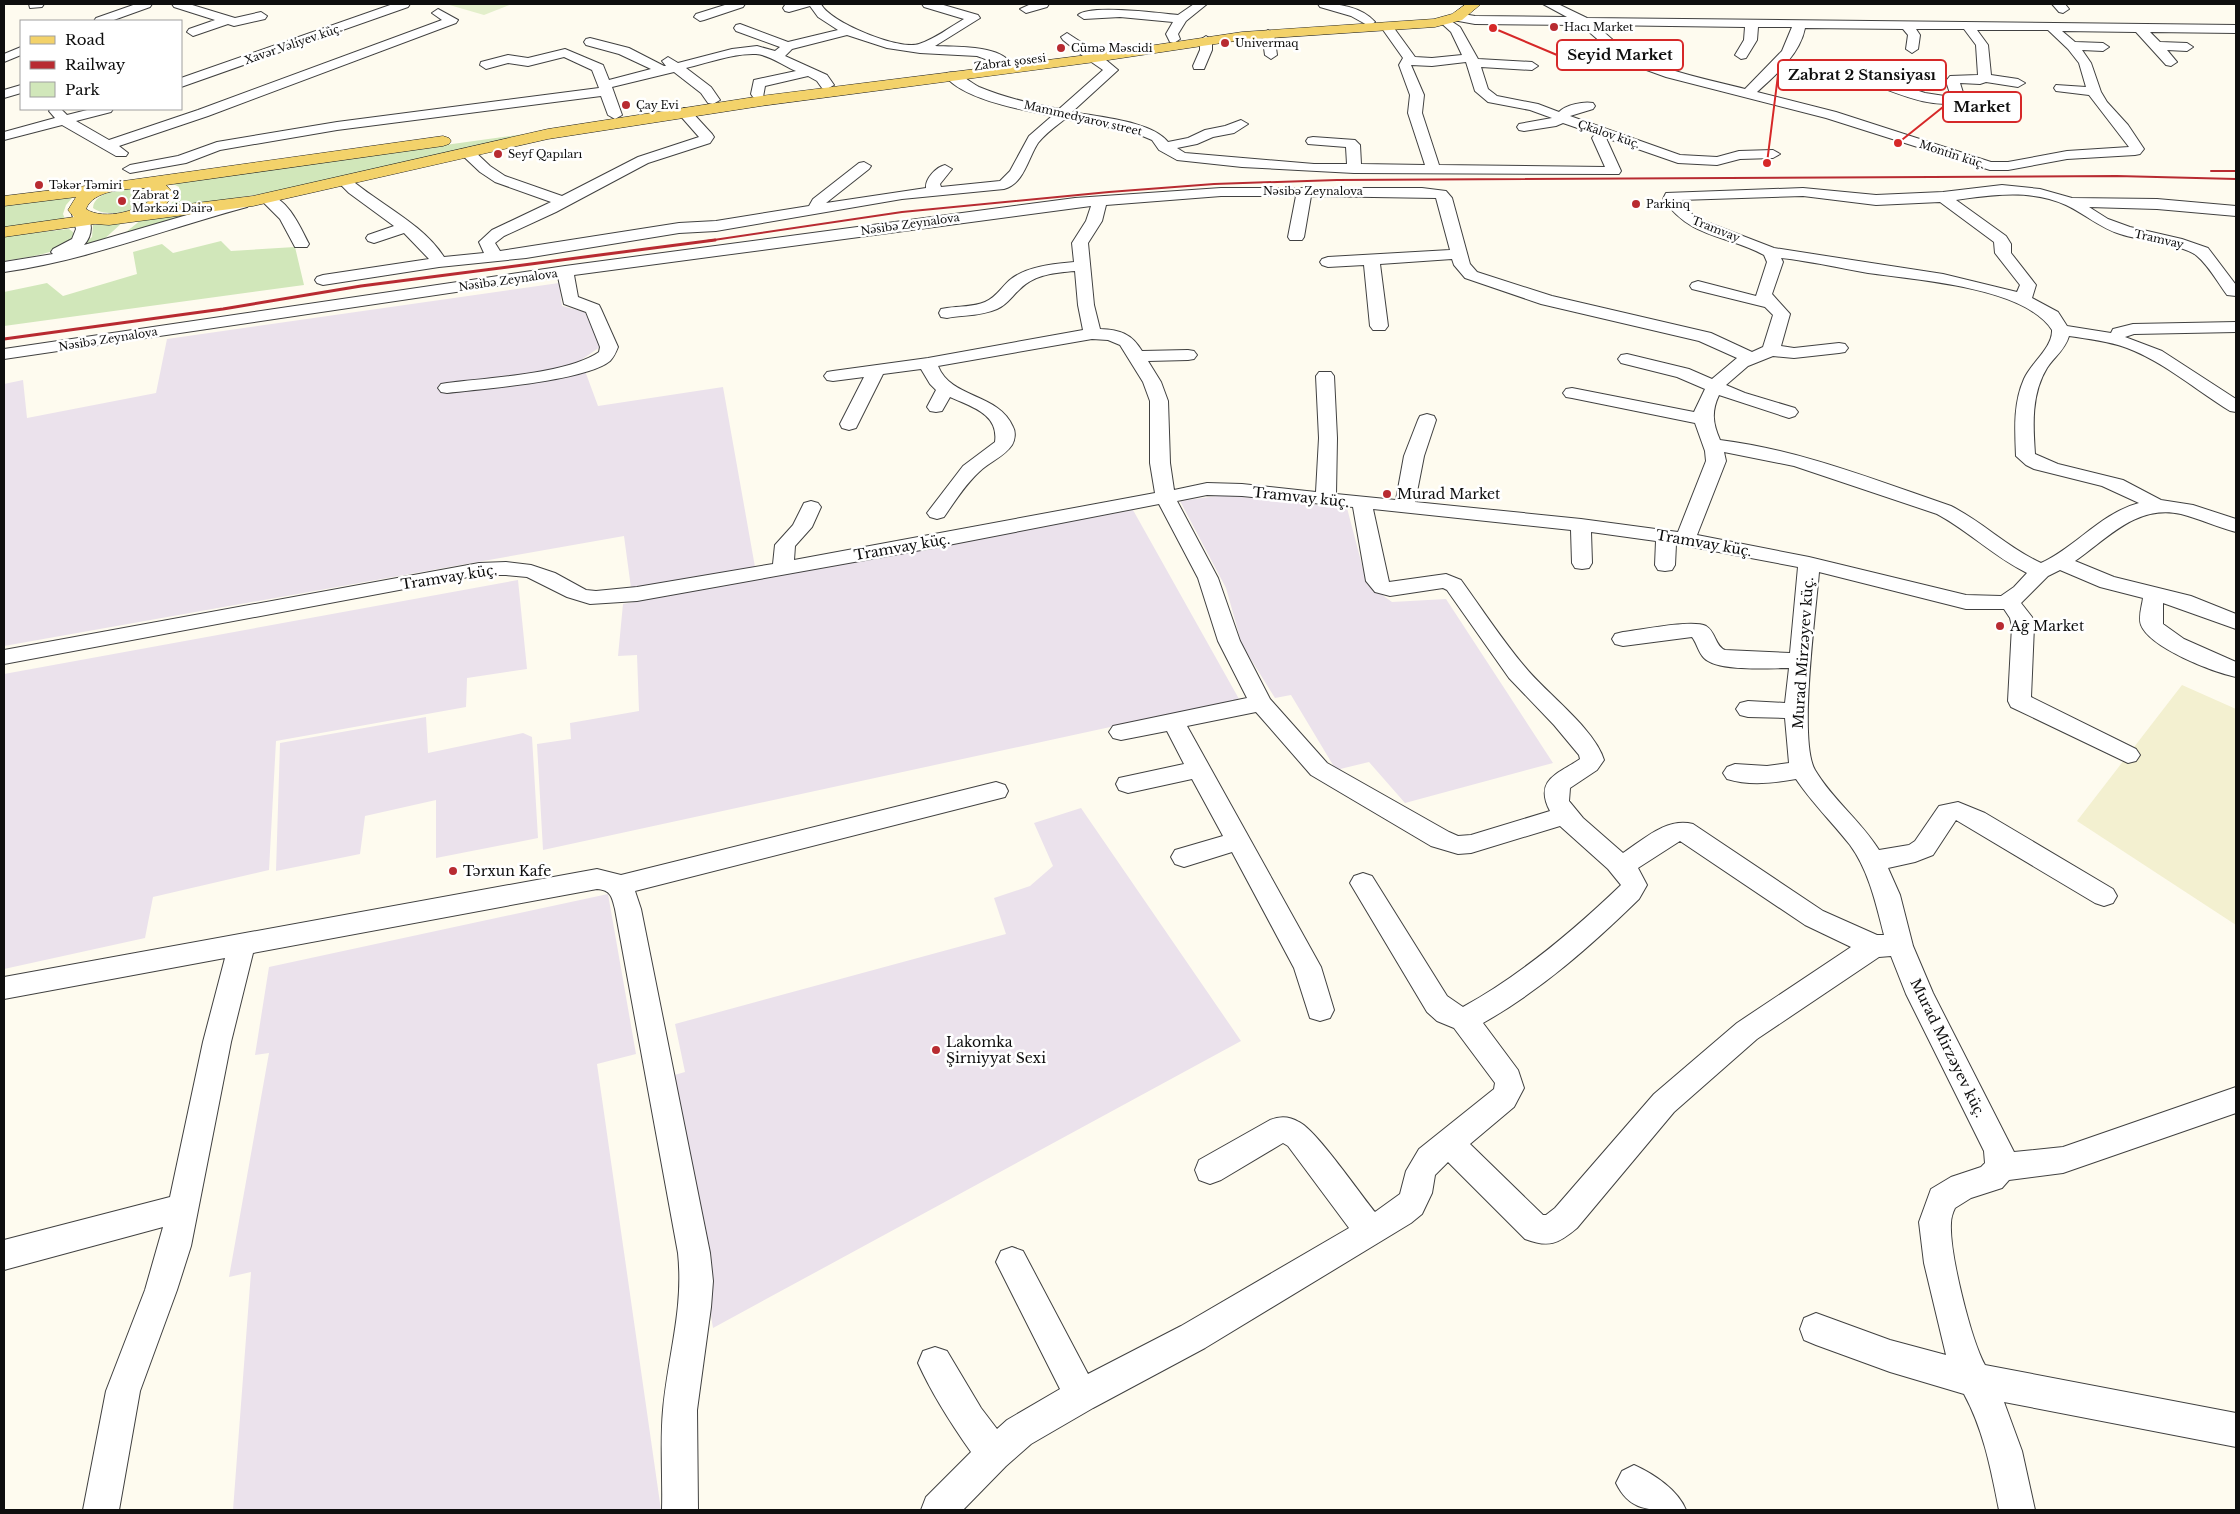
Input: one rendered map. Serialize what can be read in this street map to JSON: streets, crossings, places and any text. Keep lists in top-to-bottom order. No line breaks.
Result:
{"streets":{"main road":["Zabrat şosesi"],"street":["Xavər Vəliyev küç.","Mammedyarov street","Çkalov küç.","Montin küç.","Nəsibə Zeynalova","Tramvay","Tramvay küç.","Murad Mirzəyev küç."]},"crossings":[["Zabrat şosesi","Mammedyarov street"],["Zabrat şosesi","Çkalov küç."],["Mammedyarov street","Çkalov küç."],["Tramvay küç.","Murad Mirzəyev küç."]],"places":["Hacı Market","Seyid Market","Univermaq","Cümə Məscidi","Çay Evi","Market","Seyf Qapıları","Zabrat 2 Stansiyası","Təkər Təmiri","Zabrat 2 Mərkəzi Dairə","Parkinq","Murad Market","Ağ Market","Tərxun Kafe","Lakomka Şirniyyat Sexi"],"legend":["Road","Railway","Park"]}
